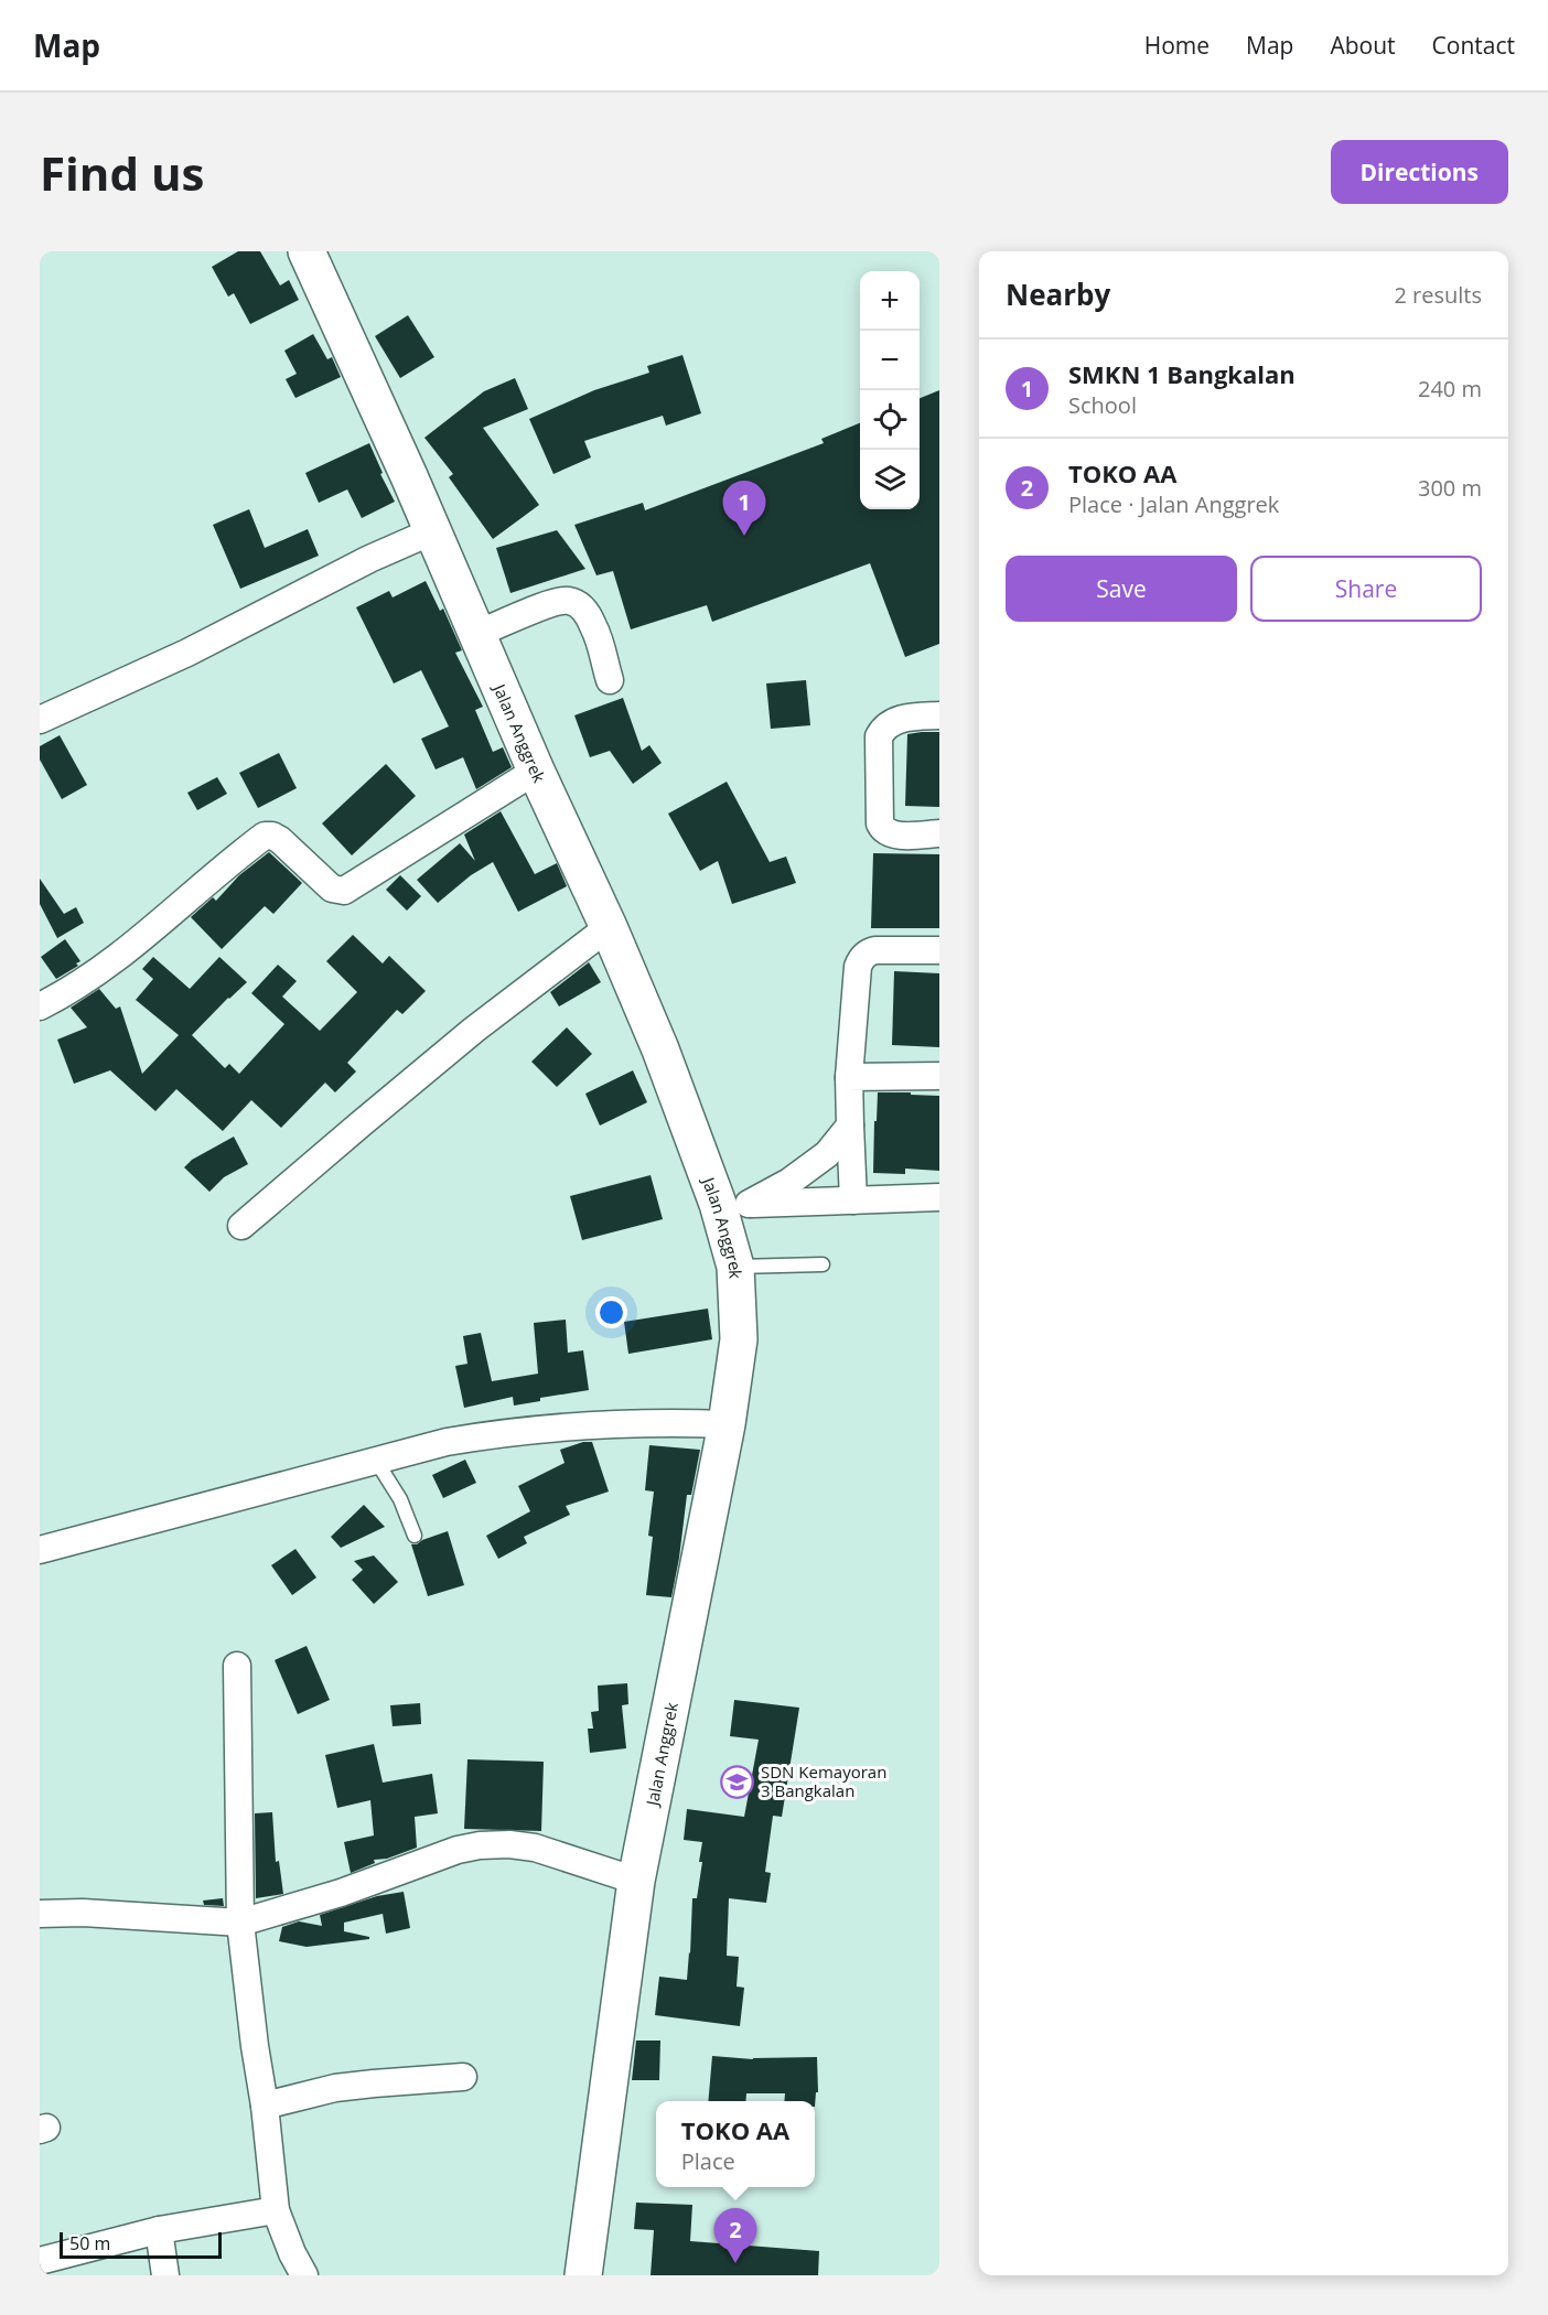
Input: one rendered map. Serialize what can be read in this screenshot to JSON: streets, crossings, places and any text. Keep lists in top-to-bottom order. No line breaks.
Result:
{"streets":{"street":["Jalan Anggrek"]},"places":{"school or university":["SDN Kemayoran 3 Bangkalan"]},"scale_bar":"50 m","page":{"header":"Map","nav":["Home","Map","About","Contact"],"buttons":["Directions",["Save","Share"]],"title":"Find us","heading":["Nearby","2 results"],"map_buttons":["+","−"],"list":[{"mark":"1","name":"SMKN 1 Bangkalan","note":"School","value":"240 m"},{"mark":"2","name":"TOKO AA","note":"Place · Jalan Anggrek","value":"300 m"}],"pins":["1","2"],"popup":["TOKO AA","Place"],"scale":"50 m"}}
